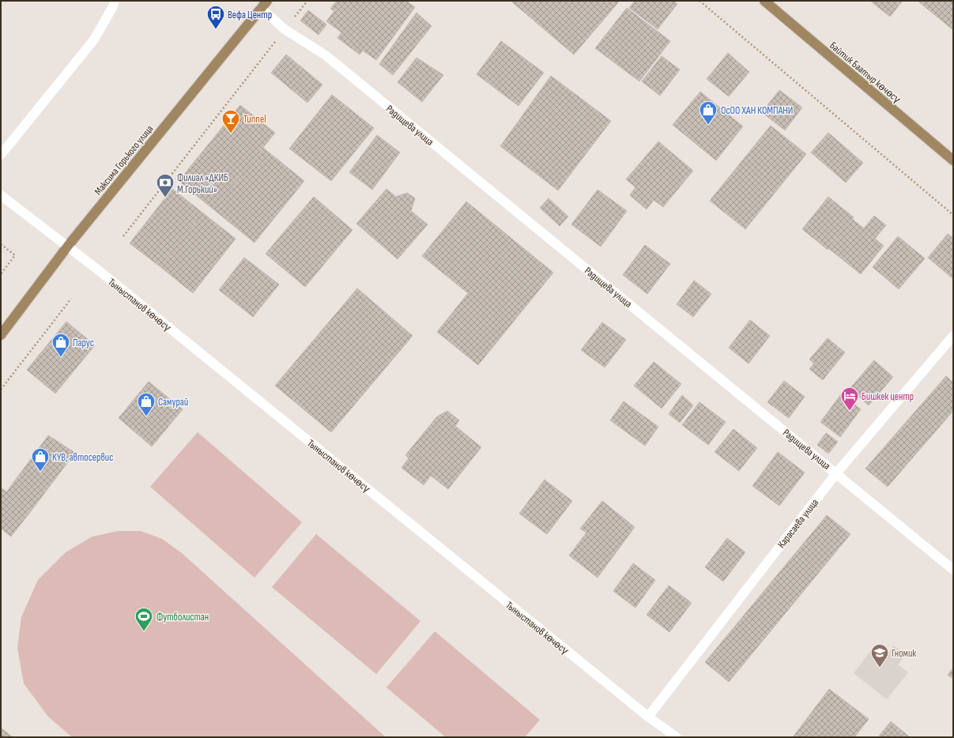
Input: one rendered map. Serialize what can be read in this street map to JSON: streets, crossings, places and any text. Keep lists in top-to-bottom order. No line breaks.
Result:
{"streets":{"main road":["Байтик Баатыр көчөсү","Максима Горького улица"],"street":["Радищева улица","Тыныстанов көчөсү","Карасаева улица"]},"crossings":[["Радищева улица","Максима Горького улица"],["Радищева улица","Карасаева улица"],["Максима Горького улица","Тыныстанов көчөсү"],["Тыныстанов көчөсү","Карасаева улица"]],"places":{"bus stop":["Вефа Центр"],"shop":["ОсОО ХАН КОМПАНИ","Парус","Самурай","KYB, автосервис"],"bar":["Tunnel"],"bank":["Филиал «ДКИБ М.Горький»"],"hotel":["Бишкек центр"],"sports":["Футболистан"],"school or university":["Гномик"]}}
